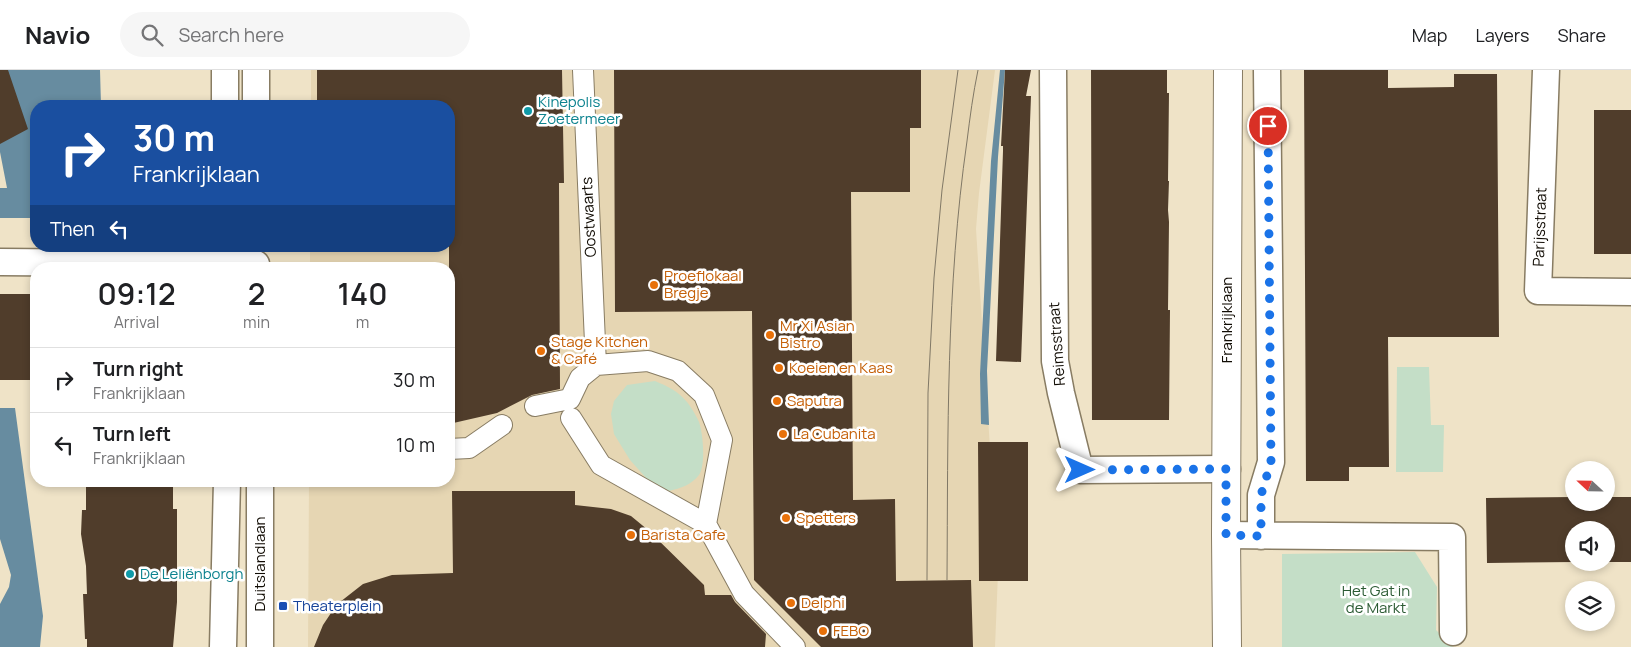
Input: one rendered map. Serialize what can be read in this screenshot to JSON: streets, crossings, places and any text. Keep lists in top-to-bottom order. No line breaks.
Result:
{"streets":{"street":["Oostwaarts","Parijsstraat","Frankrijklaan","Reimsstraat","Duitslandlaan"]},"crossings":[["Frankrijklaan","Reimsstraat"]],"parks":["Het Gat in de Markt"],"places":{"other":["Kinepolis Zoetermeer","Proeflokaal Bregje","Mr Xi Asian Bistro","Stage Kitchen & Café","Koeien en Kaas","Saputra","La Cubanita","Spetters","Barista Cafe","De Leliënborgh","Delphi","FEBO"],"transit":["Theaterplein"]},"north":"left","page":{"header":"Navio","search":"Search here","nav":["Map","Layers","Share"],"turn":["30 m","Frankrijklaan"],"then":"Then","eta":["09:12","Arrival","2","min","140","m"],"list":[{"name":"Turn right","note":"Frankrijklaan","value":"30 m"},{"name":"Turn left","note":"Frankrijklaan","value":"10 m"}]}}
